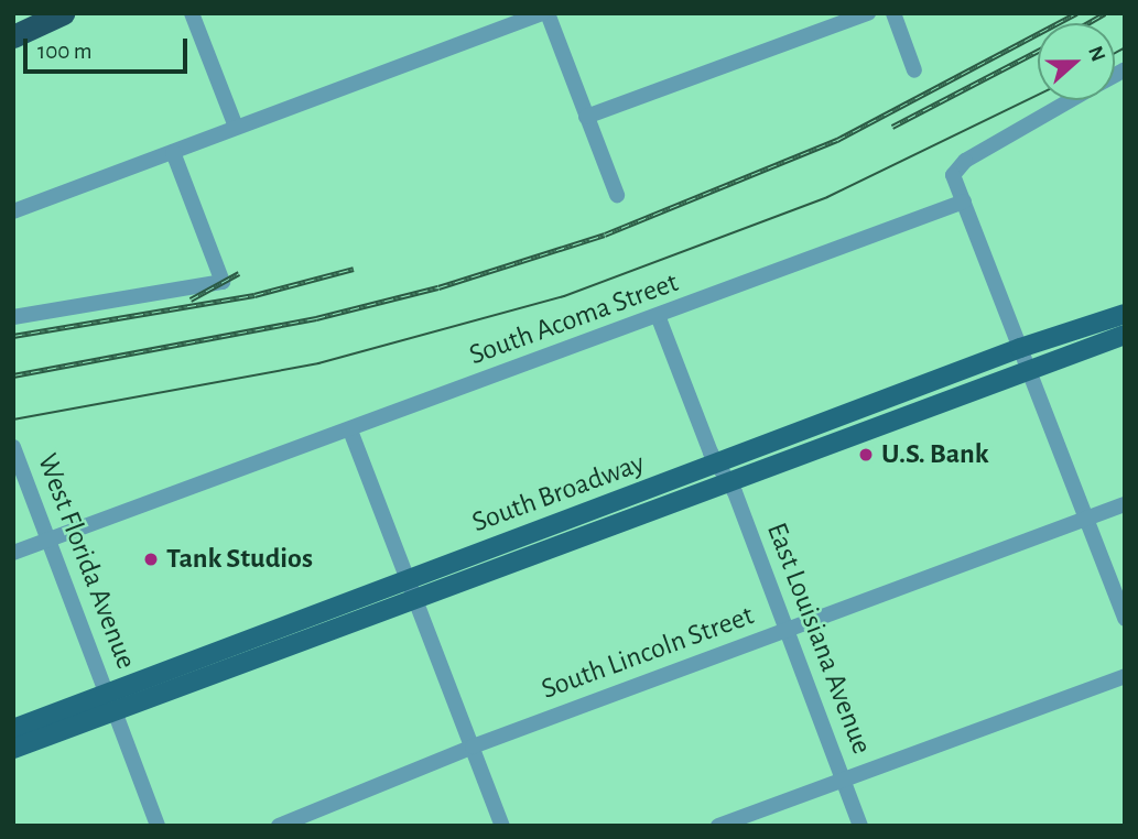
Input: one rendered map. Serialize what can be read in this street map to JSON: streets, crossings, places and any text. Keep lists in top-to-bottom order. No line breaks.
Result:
{"streets":{"main road":["South Broadway"],"street":["South Acoma Street","West Florida Avenue","East Louisiana Avenue","South Lincoln Street"]},"crossings":[["South Acoma Street","West Florida Avenue"],["South Acoma Street","East Louisiana Avenue"],["South Broadway","West Florida Avenue"],["South Broadway","East Louisiana Avenue"],["East Louisiana Avenue","South Lincoln Street"]],"places":["U.S. Bank","Tank Studios"],"scale_bar":"100 m","north":"right"}
